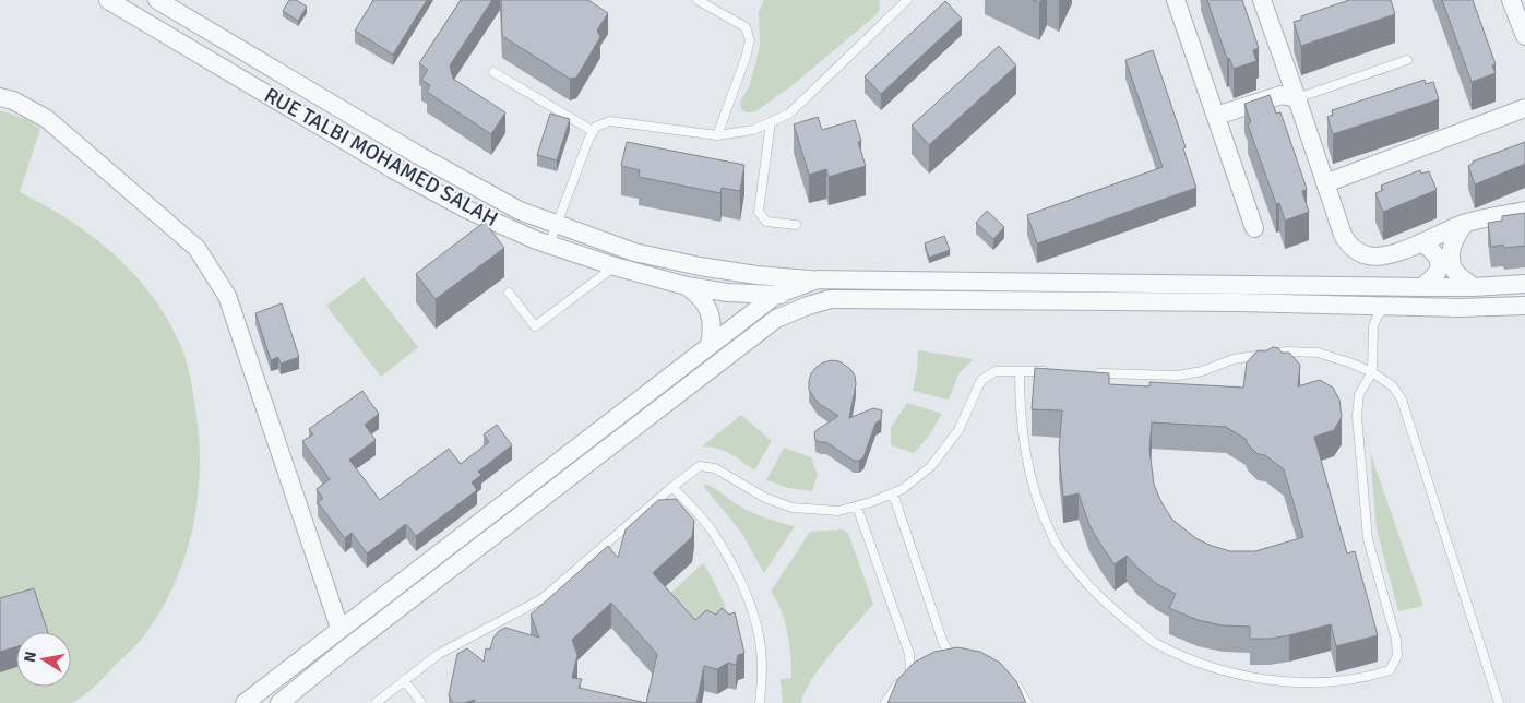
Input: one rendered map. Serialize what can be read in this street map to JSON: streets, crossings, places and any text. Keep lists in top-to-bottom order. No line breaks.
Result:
{"streets":{"street":["RUE TALBI MOHAMED SALAH"]},"north":"left"}
